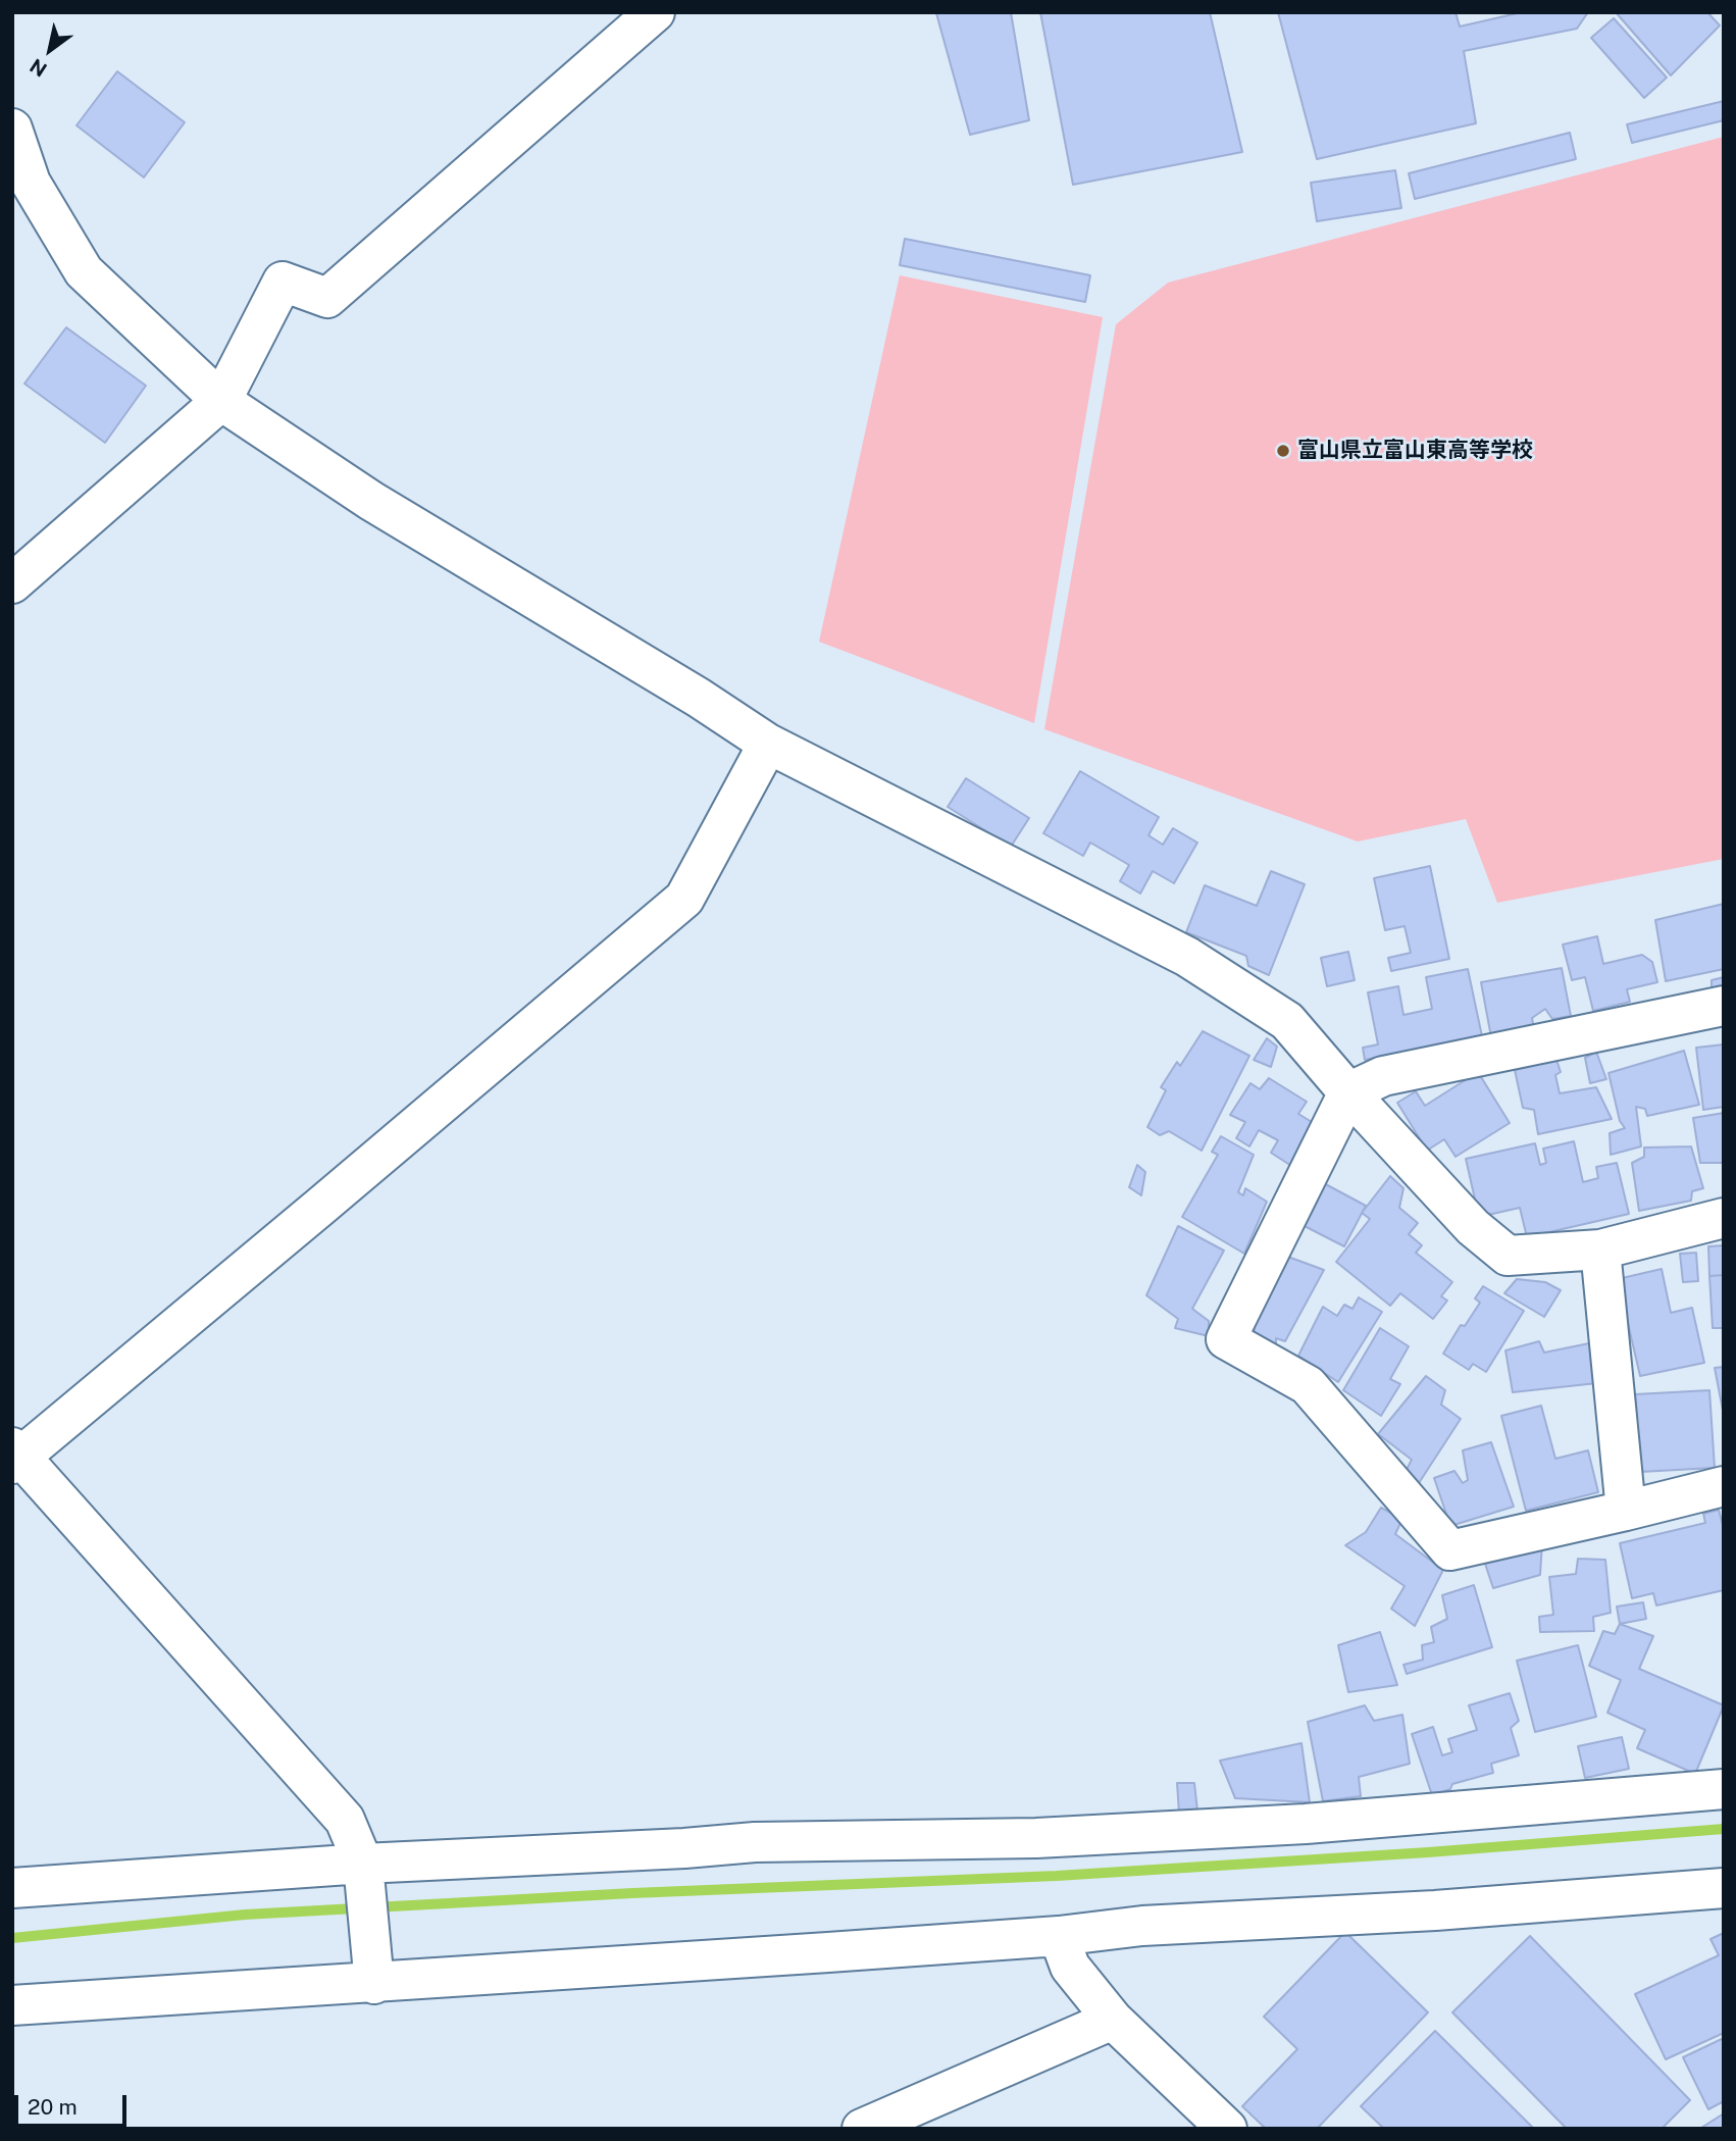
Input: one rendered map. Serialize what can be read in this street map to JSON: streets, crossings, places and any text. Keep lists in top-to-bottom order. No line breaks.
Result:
{"places":["富山県立富山東高等学校"],"scale_bar":"20 m","north":"bottom left"}
